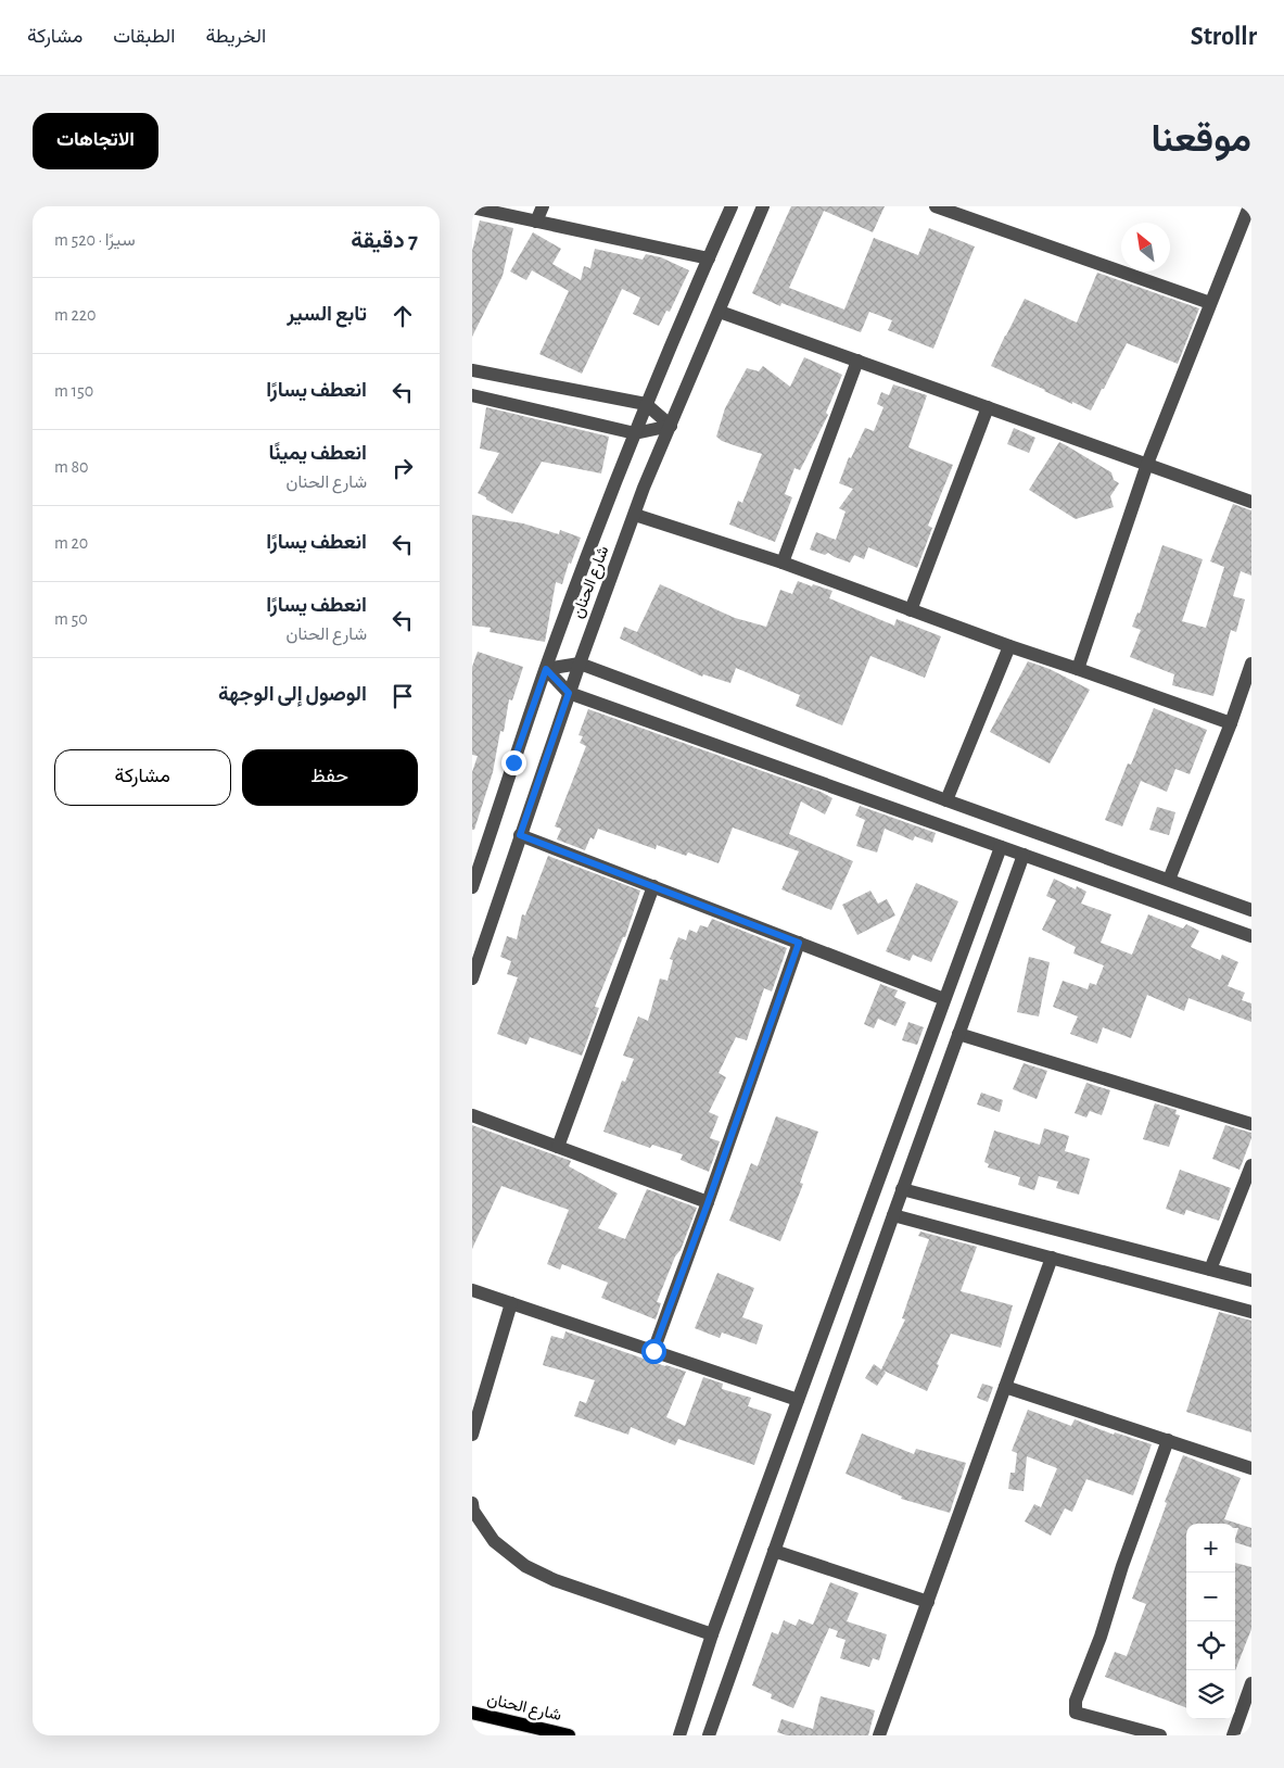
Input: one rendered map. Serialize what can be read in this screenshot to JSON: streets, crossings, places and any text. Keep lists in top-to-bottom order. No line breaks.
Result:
{"streets":{"main road":["شارع الحنان"]},"north":"top left","page":{"header":"Strollr","nav":["الخريطة","الطبقات","مشاركة"],"title":"موقعنا","buttons":["الاتجاهات",["حفظ","مشاركة"]],"heading":["7 دقيقة","سيرًا · 520 m"],"list":[["تابع السير","220 m"],["انعطف يسارًا","150 m"],["انعطف يمينًا","شارع الحنان","80 m"],["انعطف يسارًا","20 m"],["انعطف يسارًا","شارع الحنان","50 m"],"الوصول إلى الوجهة"],"map_buttons":["+","−"]}}
